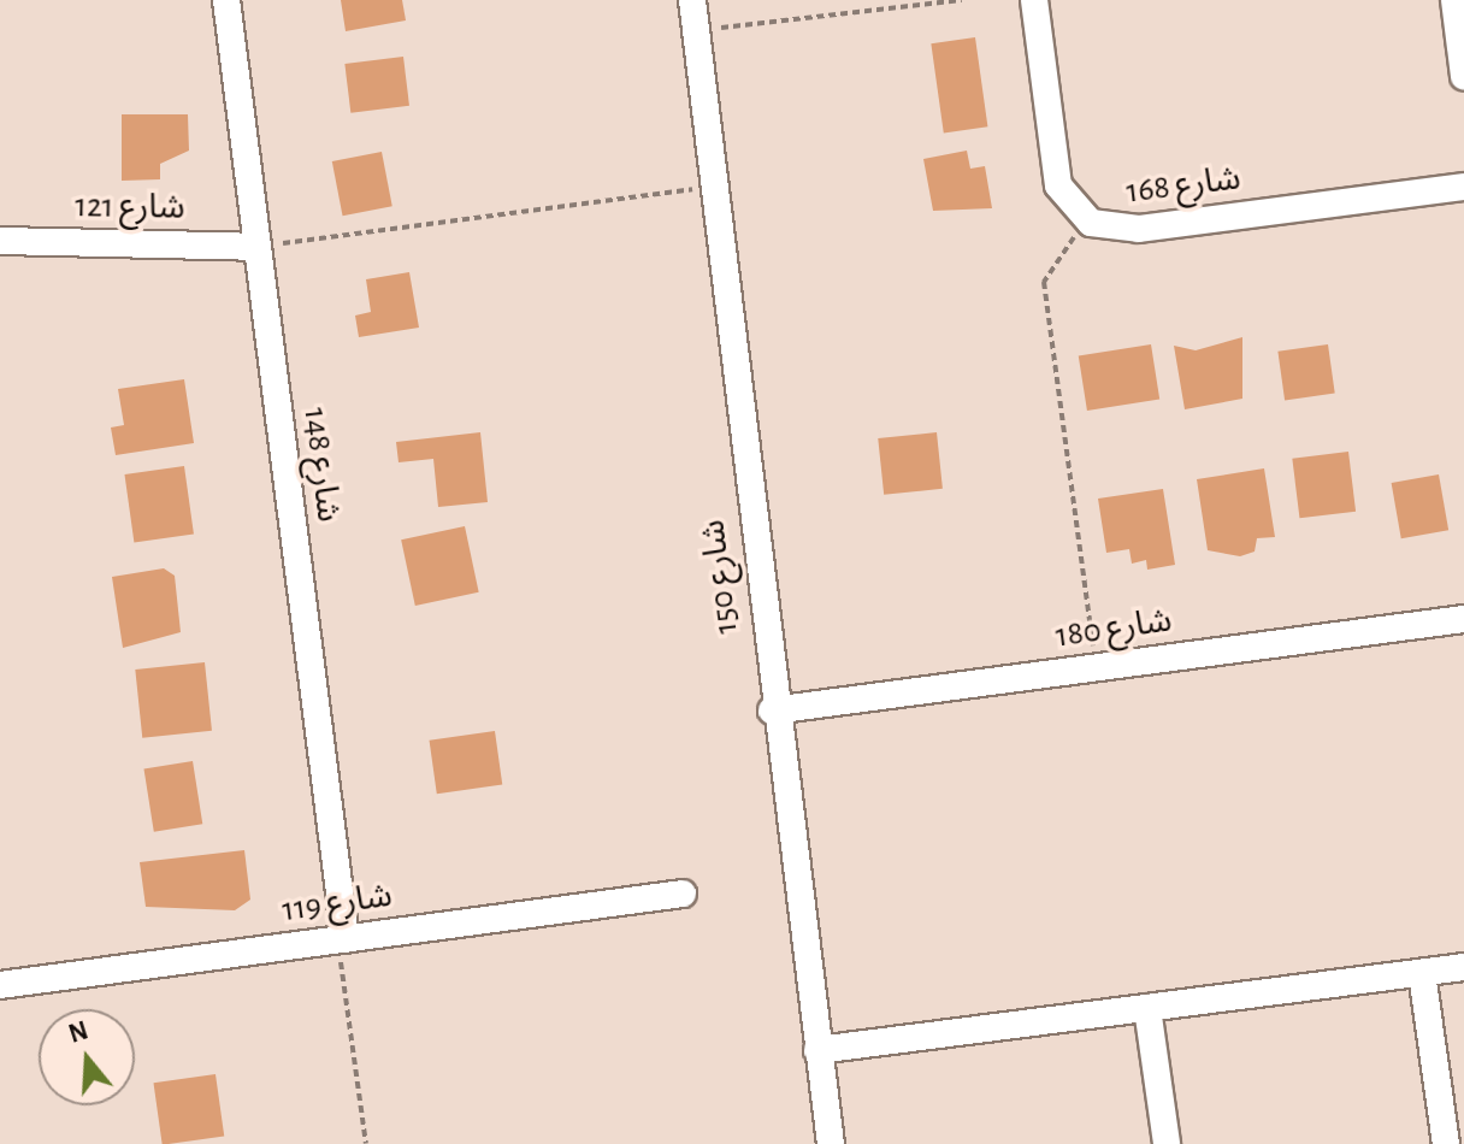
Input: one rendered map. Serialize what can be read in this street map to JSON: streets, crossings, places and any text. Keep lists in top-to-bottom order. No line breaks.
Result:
{"streets":{"street":["شارع 168","شارع 121","شارع 148","شارع 150","شارع 180","شارع 119"]},"crossings":[["شارع 121","شارع 148"],["شارع 148","شارع 119"],["شارع 150","شارع 180"]],"north":"top"}
